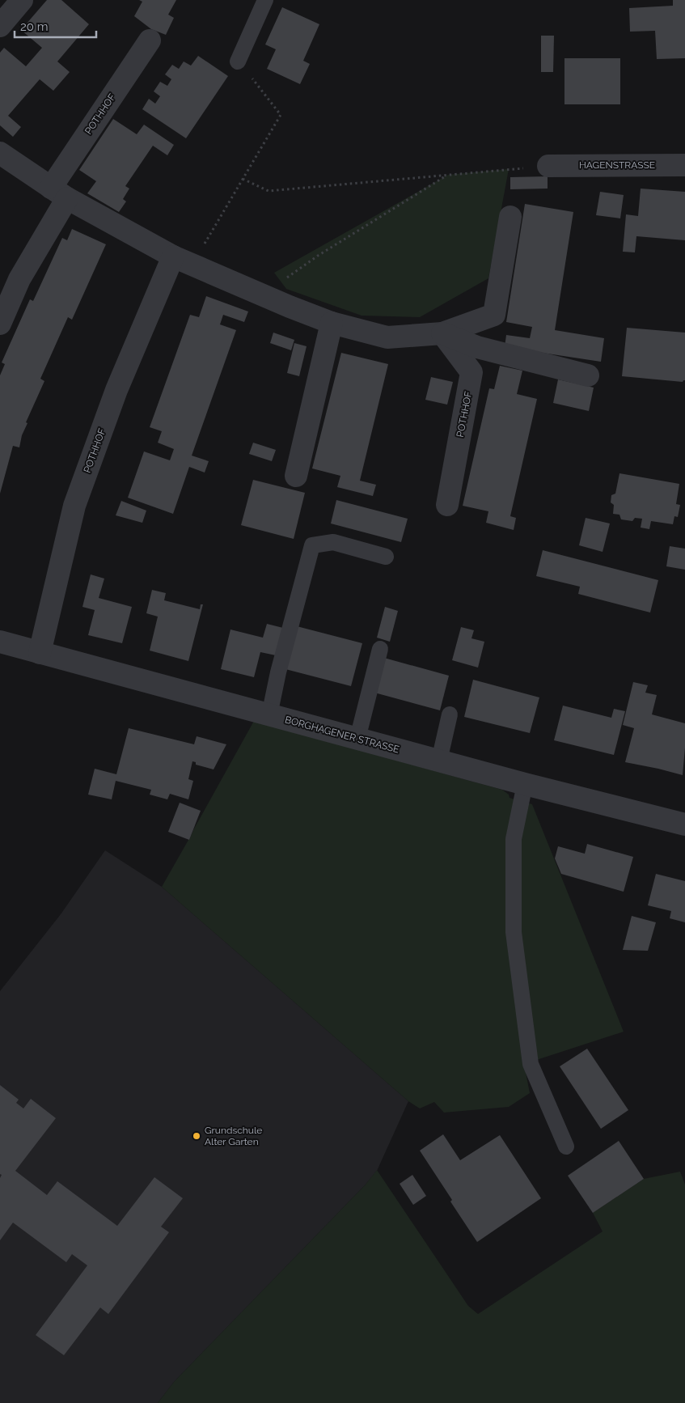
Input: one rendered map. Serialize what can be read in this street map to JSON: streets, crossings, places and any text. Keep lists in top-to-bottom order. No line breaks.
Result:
{"streets":{"street":["POTHHOF","HAGENSTRASSE","BORGHAGENER STRASSE"]},"crossings":[["POTHHOF","BORGHAGENER STRASSE"]],"places":["Grundschule Alter Garten"],"scale_bar":"20 m"}
